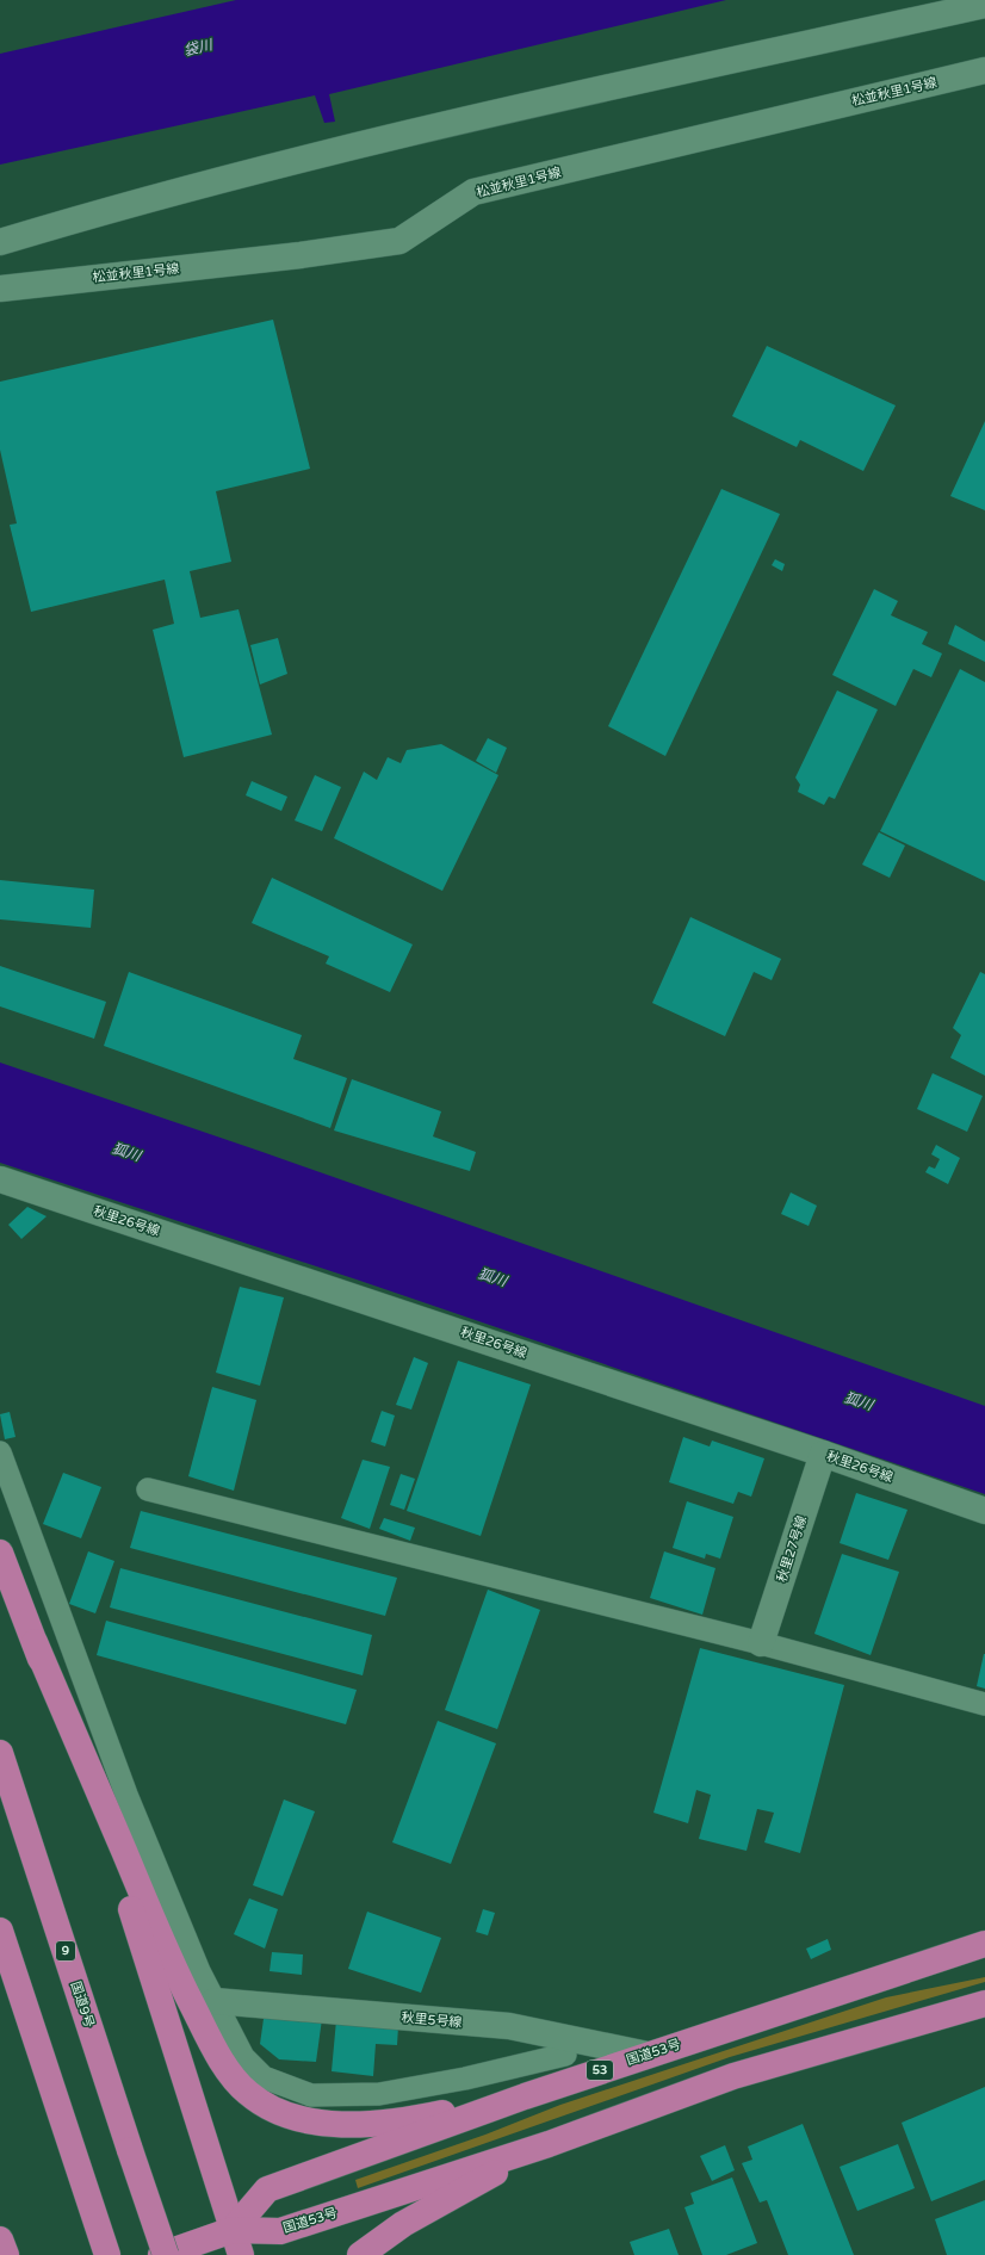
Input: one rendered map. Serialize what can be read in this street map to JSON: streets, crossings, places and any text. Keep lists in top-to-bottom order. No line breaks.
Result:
{"streets":{"highway":["9","国道9号","国道53号","53"],"street":["松並秋里1号線","秋里26号線","秋里27号線","秋里5号線"]},"crossings":[["秋里26号線","秋里27号線"],["秋里5号線","国道53号"]],"water":["袋川","狐川"]}
